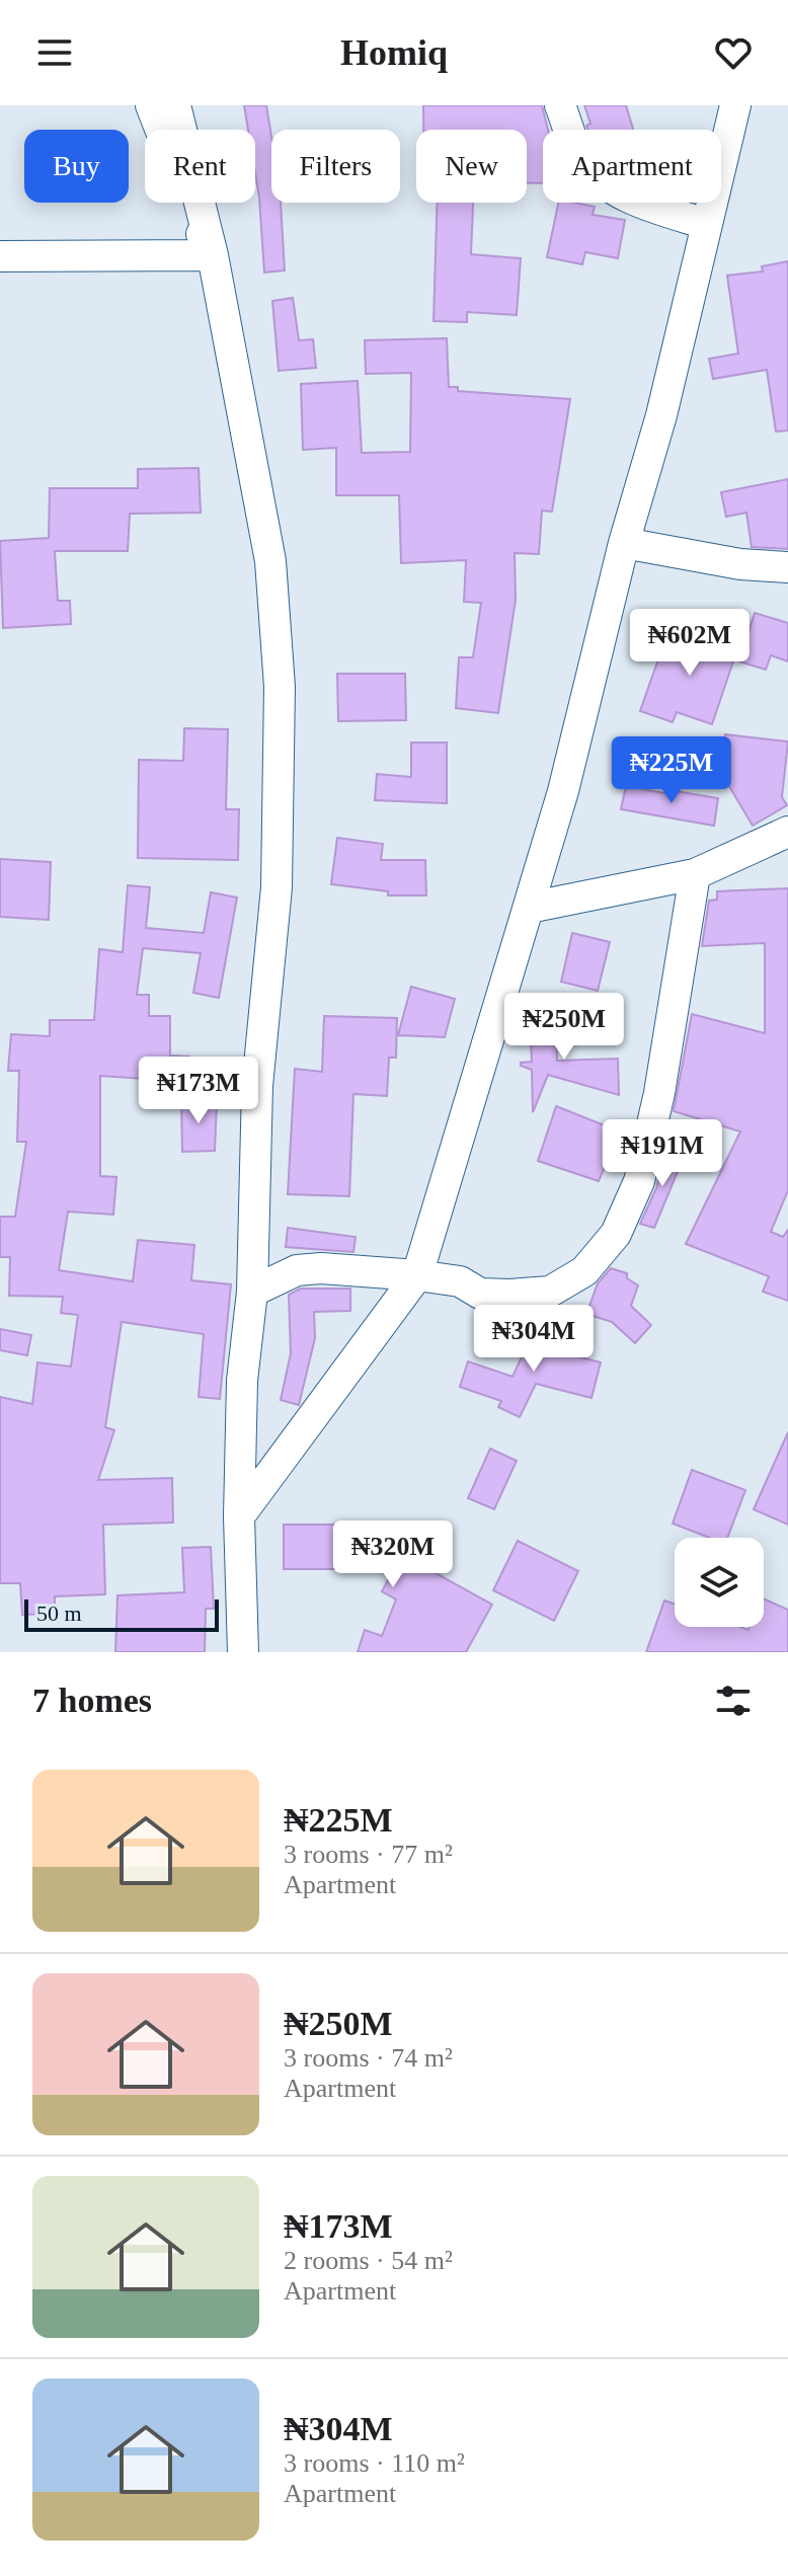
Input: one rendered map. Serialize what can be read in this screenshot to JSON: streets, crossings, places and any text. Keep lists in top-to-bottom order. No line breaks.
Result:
{"scale_bar":"50 m","page":{"header":"Homiq","chip":["Buy","Rent","Filters","New","Apartment"],"price":["₦602M","₦225M","₦250M","₦173M","₦191M","₦304M","₦320M"],"scale":"50 m","heading":"7 homes","list":[{"name":"₦225M","note":"3 rooms · 77 m² · Apartment"},{"name":"₦250M","note":"3 rooms · 74 m² · Apartment"},{"name":"₦173M","note":"2 rooms · 54 m² · Apartment"},{"name":"₦304M","note":"3 rooms · 110 m² · Apartment"}]}}
